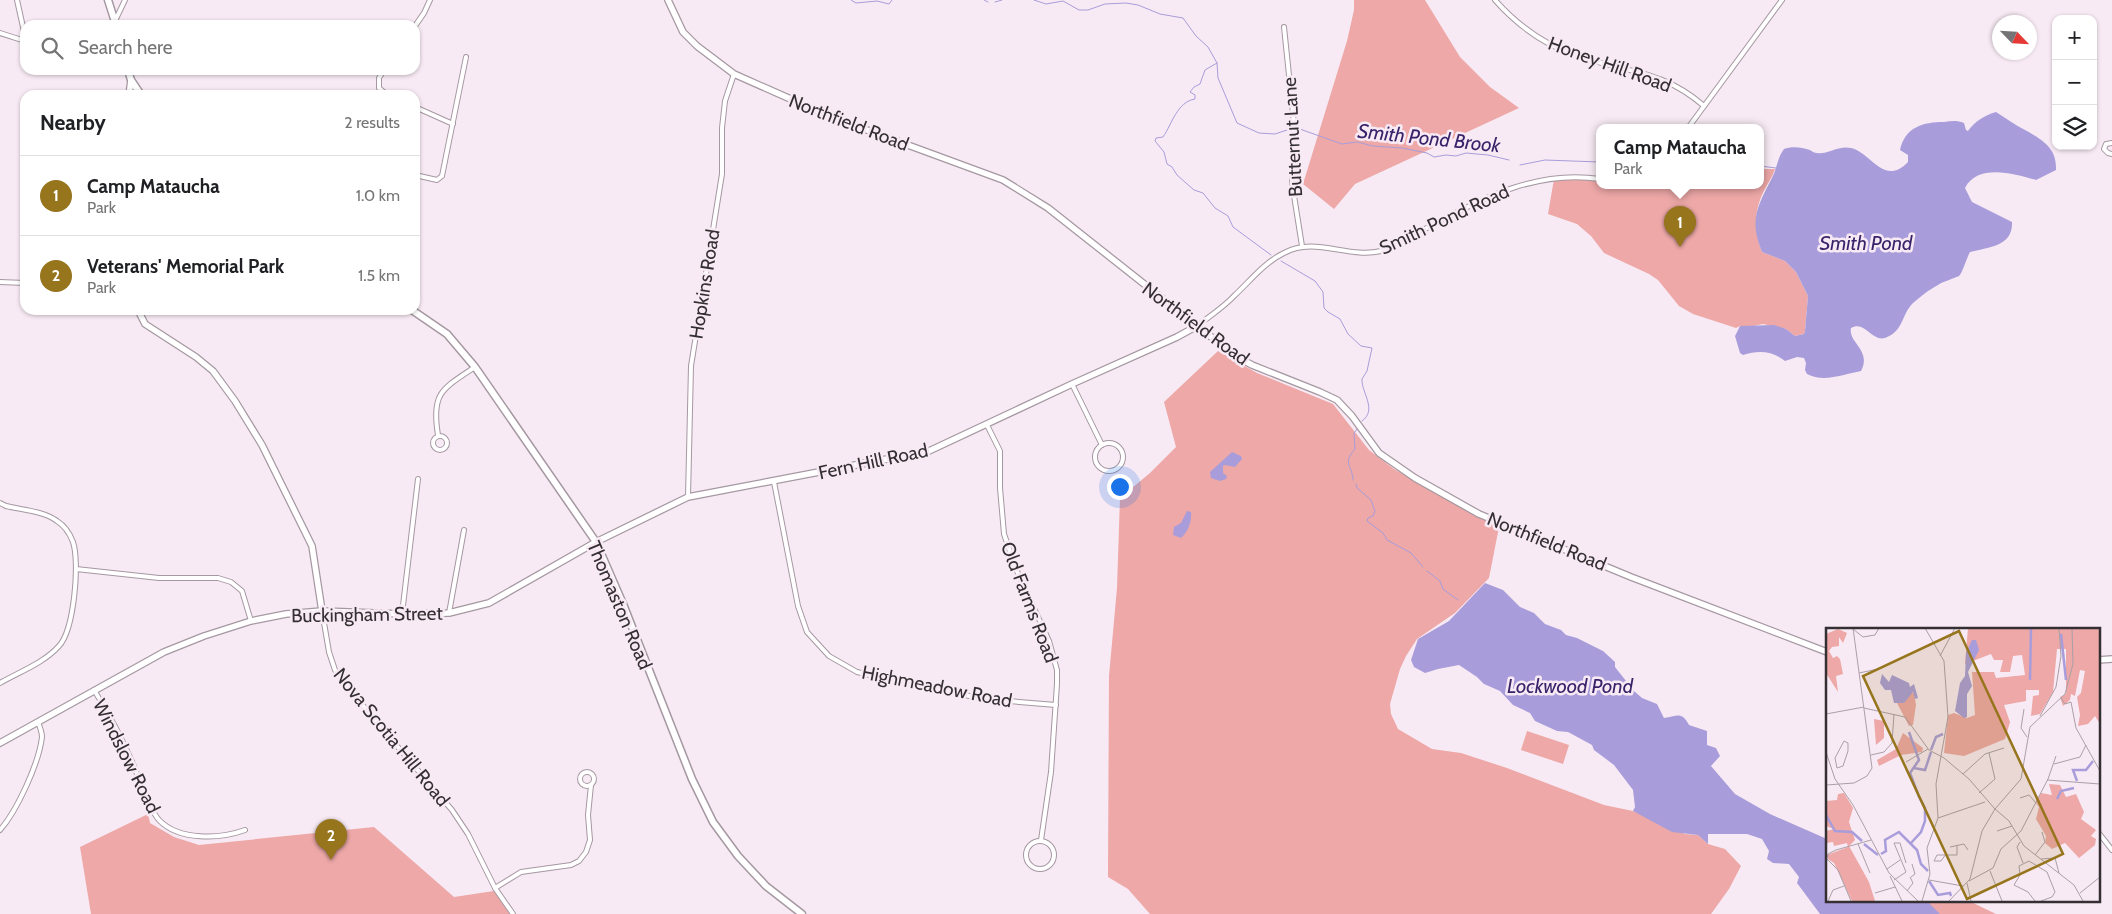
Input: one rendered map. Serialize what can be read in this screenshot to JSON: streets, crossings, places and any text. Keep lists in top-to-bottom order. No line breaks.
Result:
{"streets":{"main road":["Thomaston Road"],"street":["Honey Hill Road","Northfield Road","Butternut Lane","Smith Pond Road","Hopkins Road","Fern Hill Road","Old Farms Road","Buckingham Street","Highmeadow Road","Nova Scotia Hill Road","Windslow Road"]},"crossings":[["Northfield Road","Smith Pond Road"],["Northfield Road","Hopkins Road"],["Northfield Road","Fern Hill Road"],["Butternut Lane","Smith Pond Road"],["Smith Pond Road","Fern Hill Road"],["Hopkins Road","Fern Hill Road"],["Fern Hill Road","Old Farms Road"],["Fern Hill Road","Thomaston Road"],["Fern Hill Road","Buckingham Street"],["Fern Hill Road","Highmeadow Road"],["Old Farms Road","Highmeadow Road"],["Thomaston Road","Buckingham Street"],["Buckingham Street","Nova Scotia Hill Road"],["Buckingham Street","Windslow Road"]],"water":["Smith Pond Brook","Smith Pond","Lockwood Pond"],"north":"bottom right","page":{"map_buttons":["+","−"],"search":"Search here","heading":["Nearby","2 results"],"popup":["Camp Mataucha","Park"],"list":[{"mark":"1","name":"Camp Mataucha","note":"Park","value":"1.0 km"},{"mark":"2","name":"Veterans' Memorial Park","note":"Park","value":"1.5 km"}],"pins":["1","2"]}}
